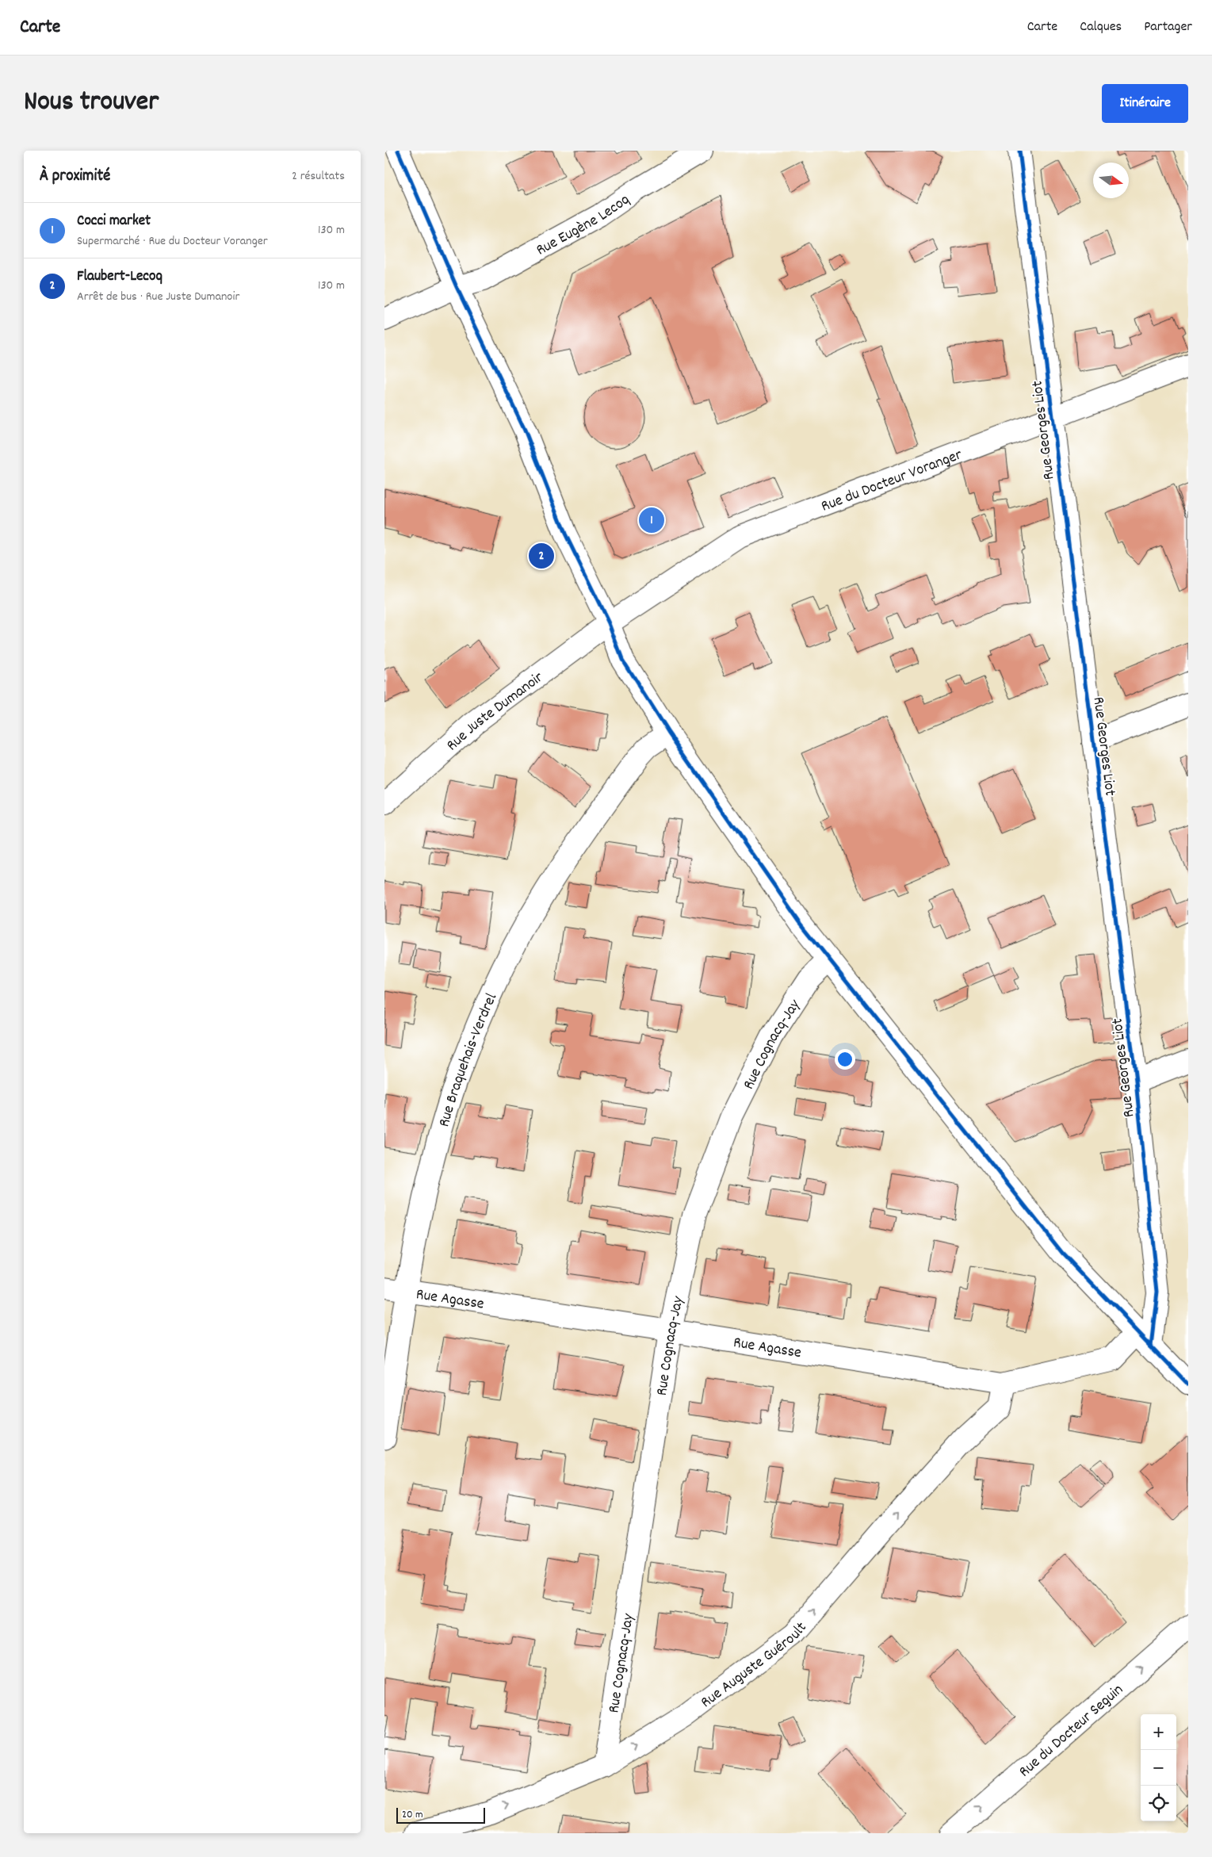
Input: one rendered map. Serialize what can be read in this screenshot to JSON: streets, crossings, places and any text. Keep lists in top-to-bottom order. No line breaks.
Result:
{"streets":{"street":["Rue Eugène Lecoq","Rue Georges Liot","Rue du Docteur Voranger","Rue Juste Dumanoir","Rue Cognacq-Jay","Rue Braquehais-Verdrel","Rue Agasse","Rue Auguste Guéroult","Rue du Docteur Seguin"]},"crossings":[["Rue Georges Liot","Rue du Docteur Voranger"],["Rue Georges Liot","Rue Agasse"],["Rue du Docteur Voranger","Rue Juste Dumanoir"],["Rue Cognacq-Jay","Rue Agasse"],["Rue Cognacq-Jay","Rue Auguste Guéroult"],["Rue Braquehais-Verdrel","Rue Agasse"],["Rue Agasse","Rue Auguste Guéroult"]],"one_way":["Rue Auguste Guéroult","Rue du Docteur Seguin"],"scale_bar":"20 m","north":"right","page":{"header":"Carte","nav":["Carte","Calques","Partager"],"title":"Nous trouver","buttons":"Itinéraire","heading":["À proximité","2 résultats"],"list":[{"mark":"1","name":"Cocci market","note":"Supermarché · Rue du Docteur Voranger","value":"130 m"},{"mark":"2","name":"Flaubert-Lecoq","note":"Arrêt de bus · Rue Juste Dumanoir","value":"130 m"}],"pins":["1","2"],"map_buttons":["+","−"],"scale":"20 m"}}
